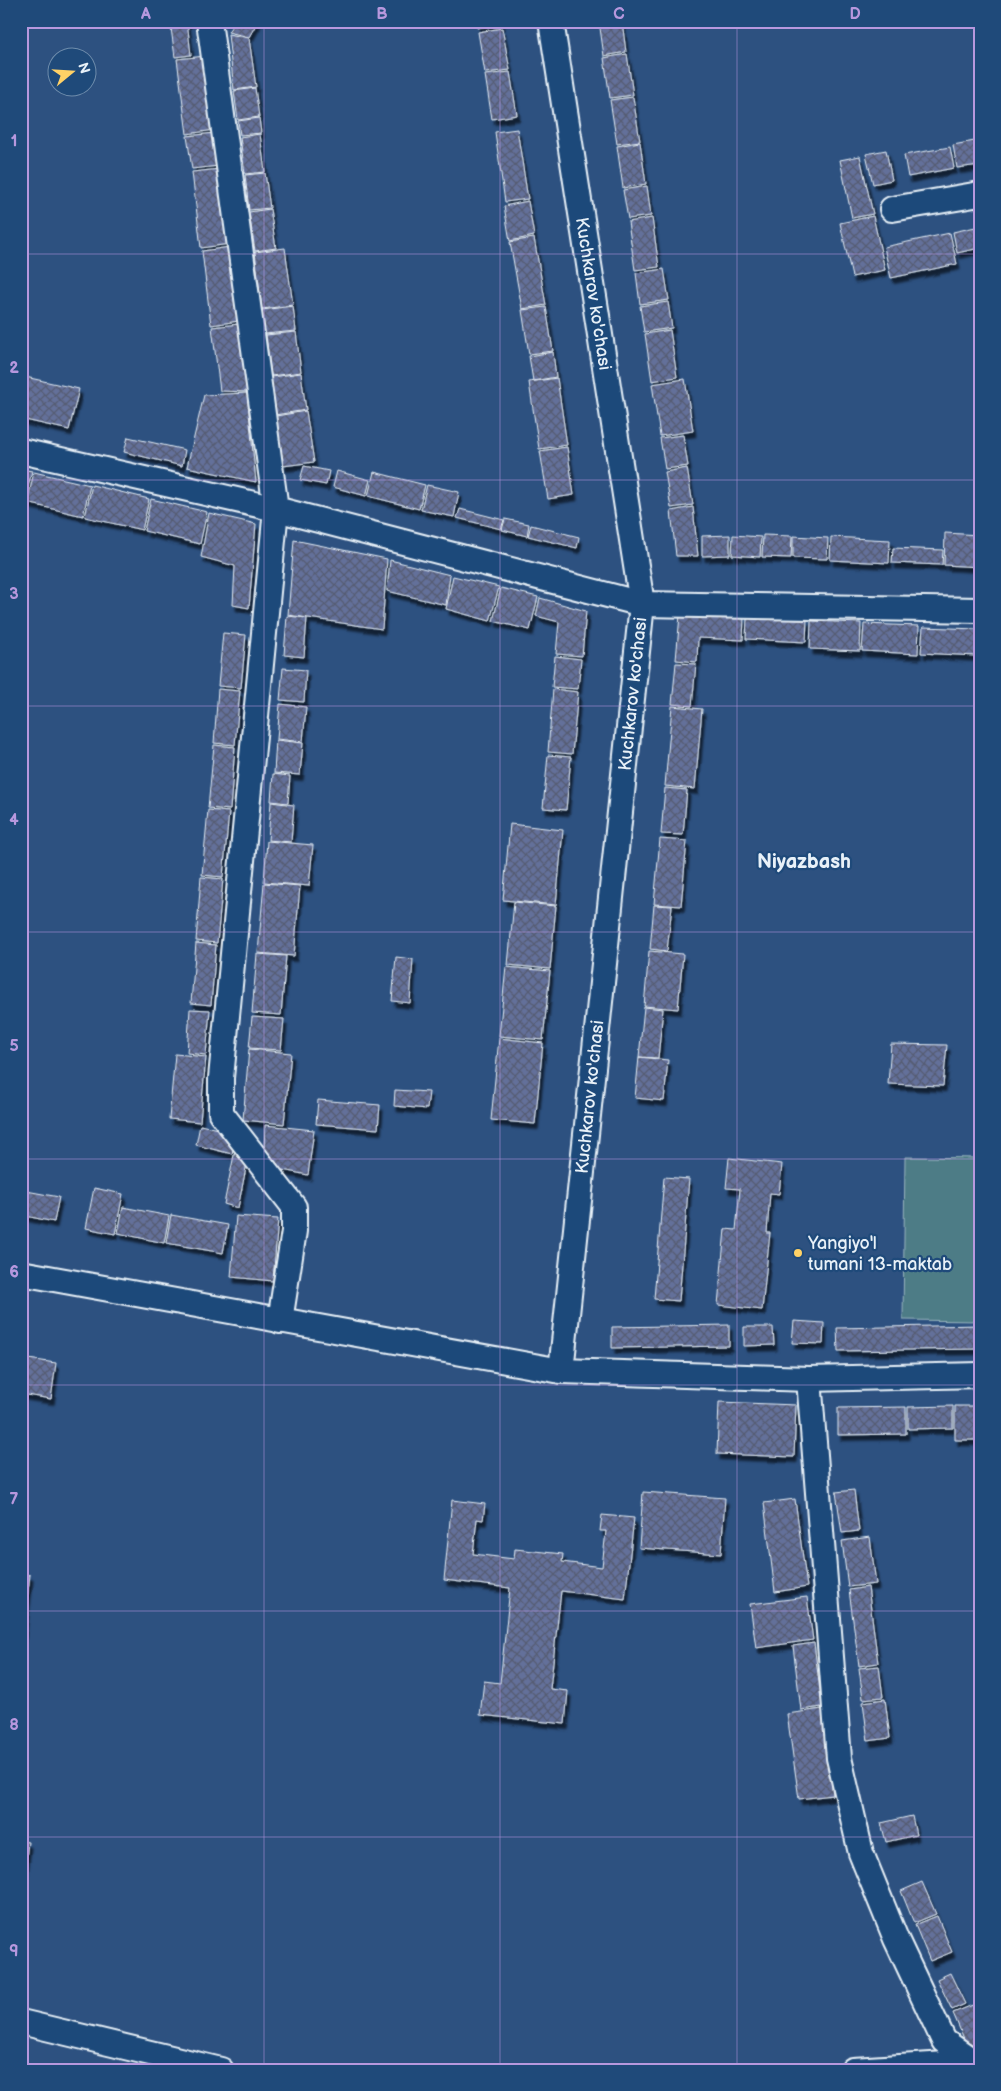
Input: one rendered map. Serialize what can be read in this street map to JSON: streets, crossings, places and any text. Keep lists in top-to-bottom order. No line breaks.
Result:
{"streets":{"street":["Kuchkarov ko'chasi"]},"districts":["Niyazbash"],"places":["Yangiyo'l tumani 13-maktab"],"north":"right","grid":{"columns":["A","B","C","D"],"rows":["1","2","3","4","5","6","7","8","9"]}}
